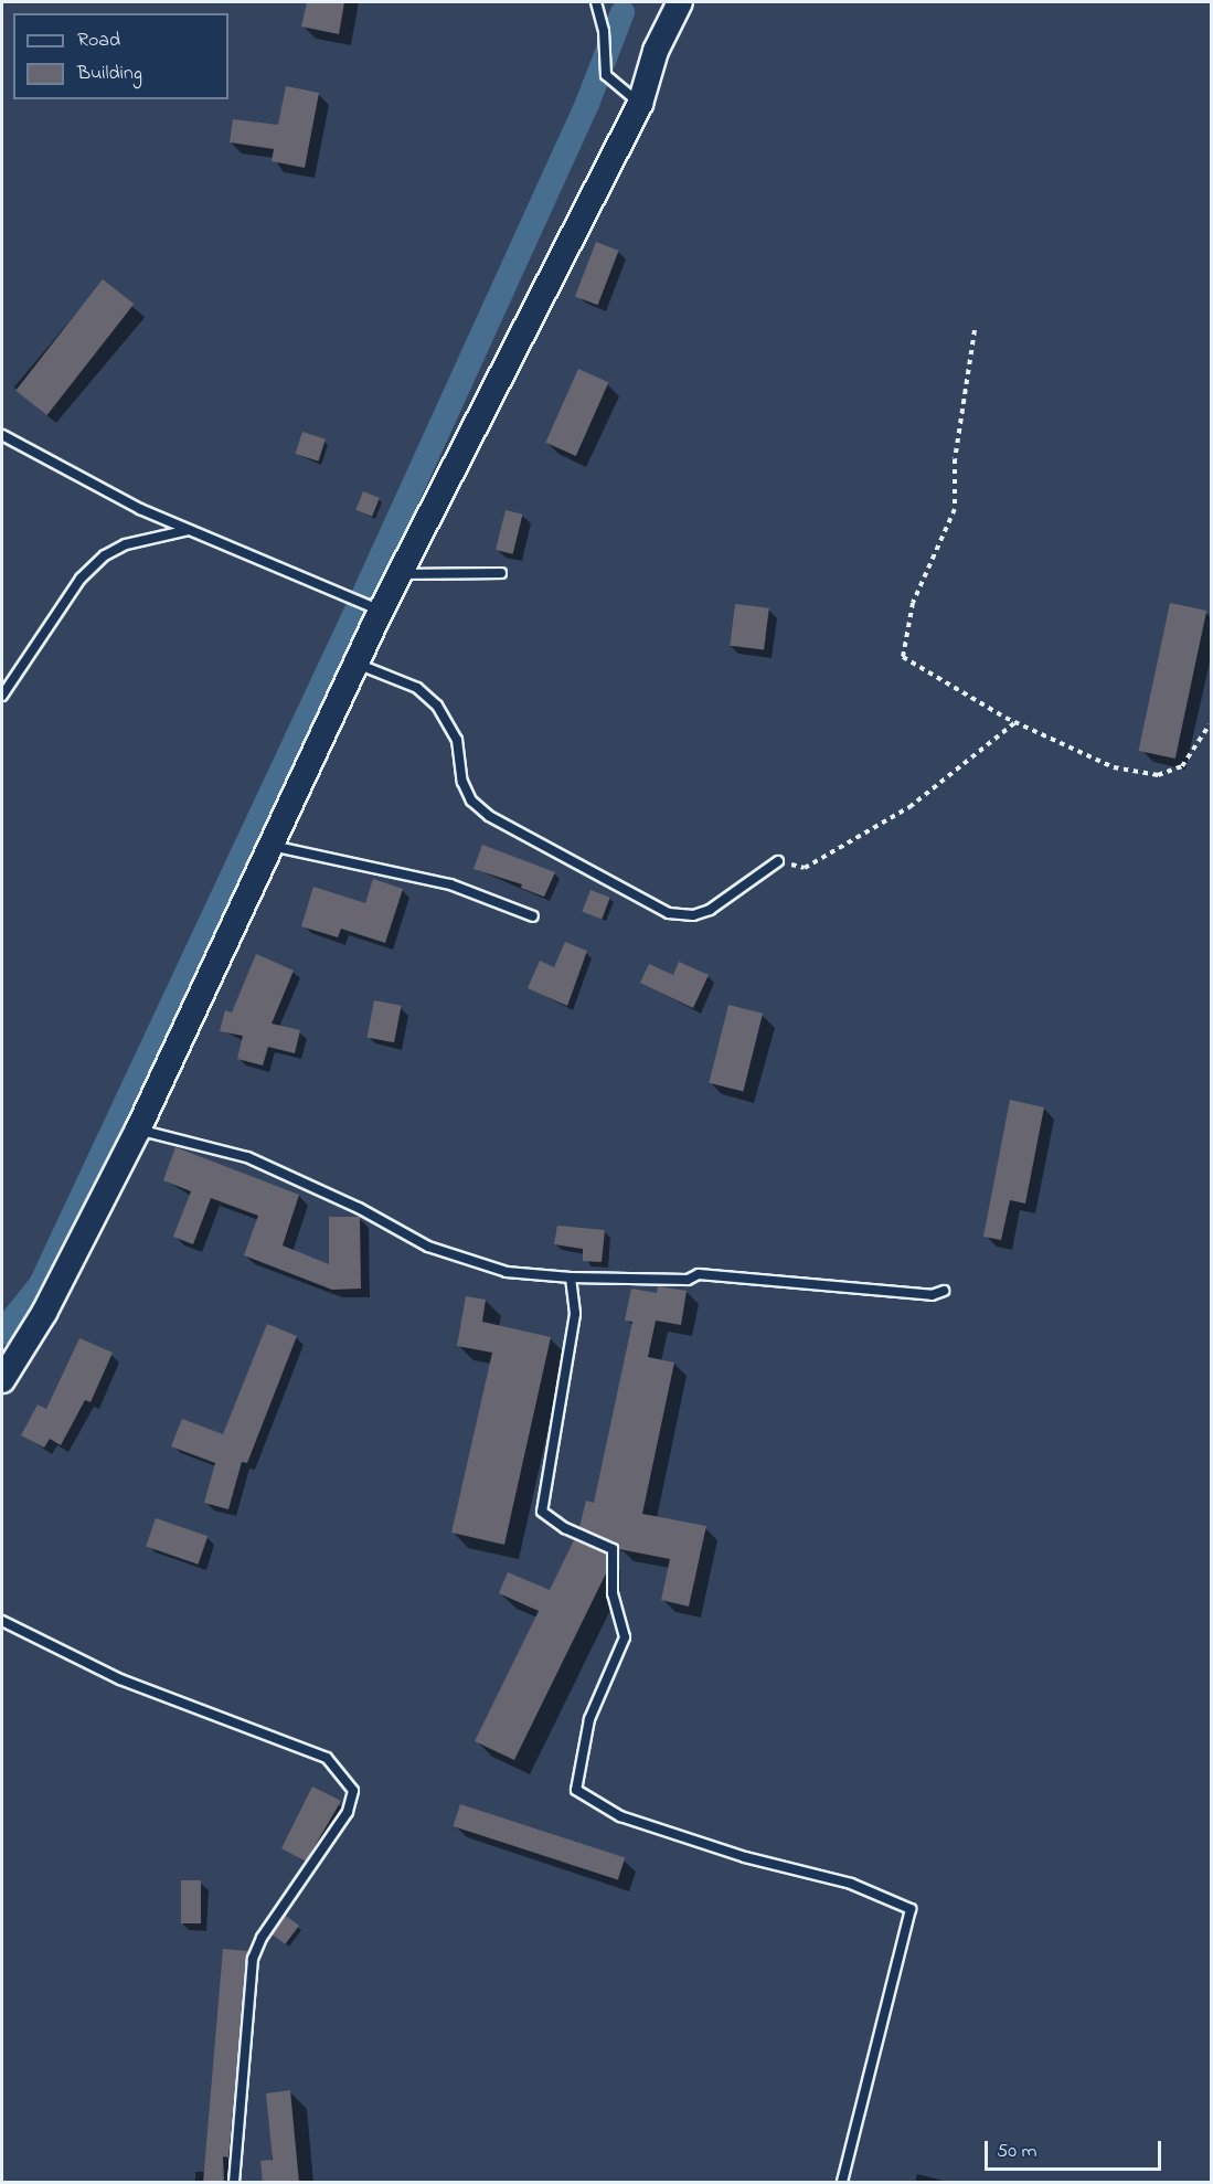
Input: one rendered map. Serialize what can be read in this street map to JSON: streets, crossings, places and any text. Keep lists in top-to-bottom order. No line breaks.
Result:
{"legend":["Road","Building"],"scale_bar":"50 m"}
